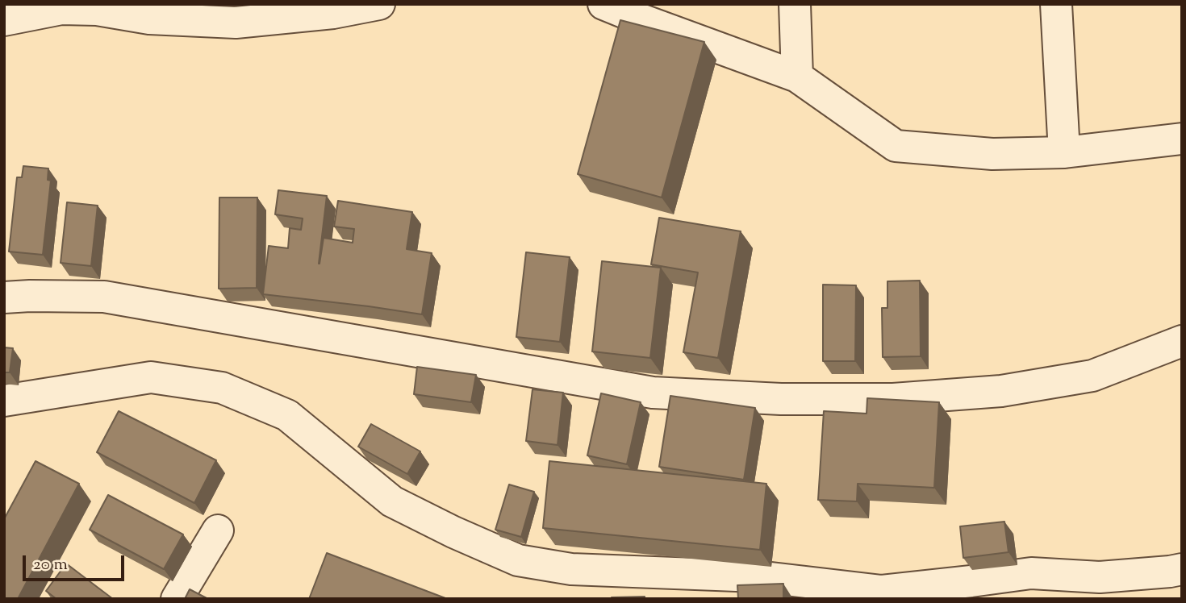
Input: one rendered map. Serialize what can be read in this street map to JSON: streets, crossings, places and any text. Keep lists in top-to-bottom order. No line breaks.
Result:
{"scale_bar":"20 m"}
